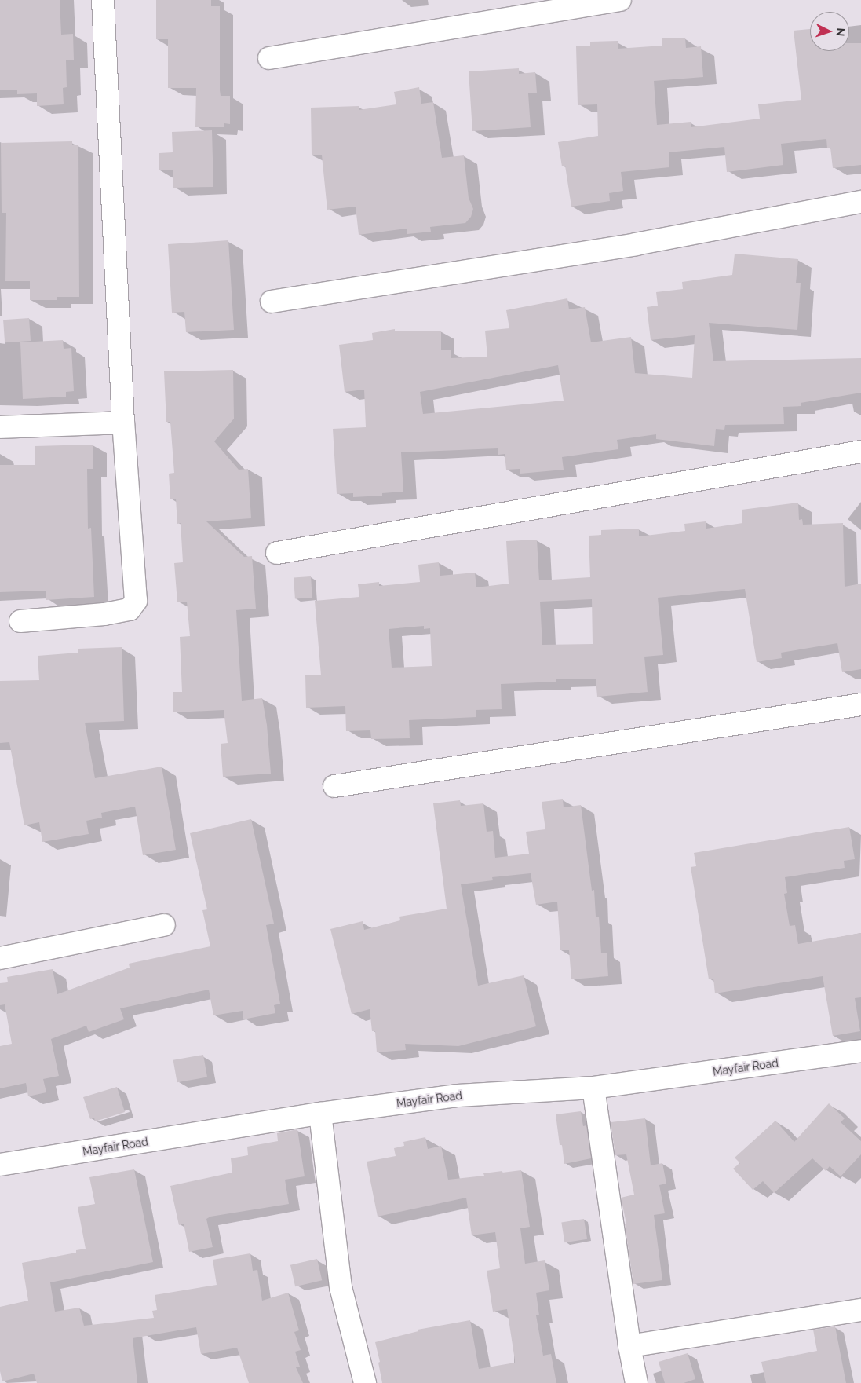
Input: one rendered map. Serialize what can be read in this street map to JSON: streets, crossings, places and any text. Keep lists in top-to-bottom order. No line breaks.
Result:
{"streets":{"street":["Mayfair Road"]},"north":"right"}
